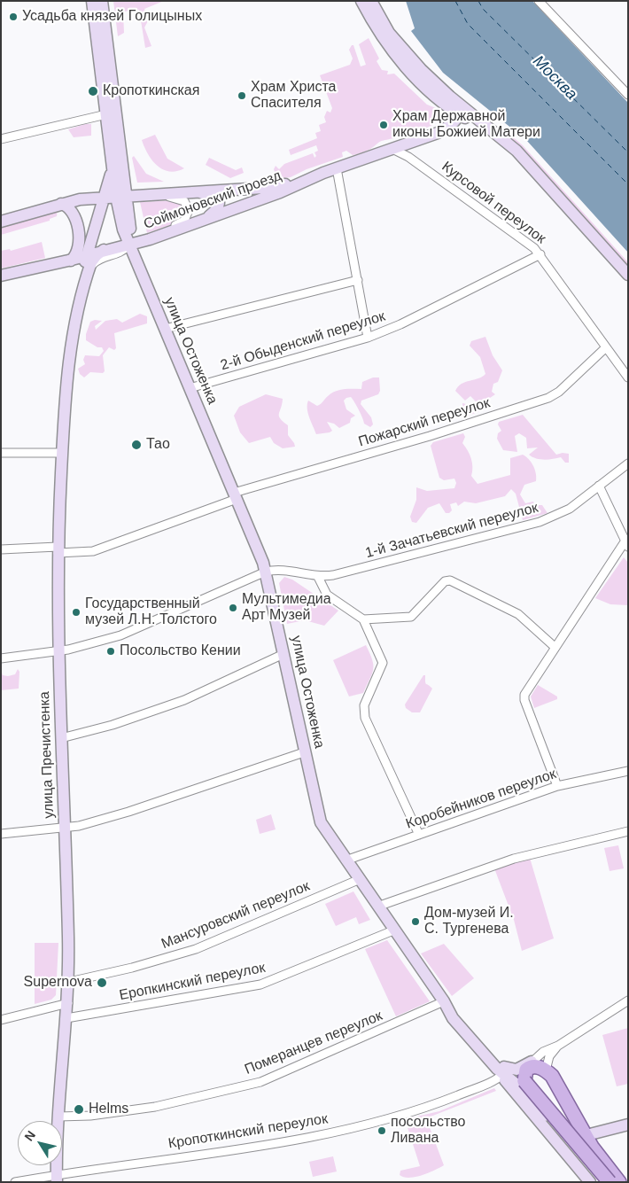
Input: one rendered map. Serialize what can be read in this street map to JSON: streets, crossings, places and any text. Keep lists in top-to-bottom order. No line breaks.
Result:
{"streets":{"main road":["Соймоновский проезд","улица Остоженка","улица Пречистенка"],"street":["Курсовой переулок","2-й Обыденский переулок","Пожарский переулок","1-й Зачатьевский переулок","Коробейников переулок","Мансуровский переулок","Еропкинский переулок","Померанцев переулок","Кропоткинский переулок"]},"crossings":[["Соймоновский проезд","Курсовой переулок"],["Соймоновский проезд","улица Остоженка"],["Соймоновский проезд","улица Пречистенка"],["Курсовой переулок","2-й Обыденский переулок"],["Курсовой переулок","Пожарский переулок"],["2-й Обыденский переулок","улица Остоженка"],["улица Остоженка","Пожарский переулок"],["улица Остоженка","1-й Зачатьевский переулок"],["улица Остоженка","Коробейников переулок"],["улица Остоженка","Мансуровский переулок"],["улица Остоженка","Еропкинский переулок"],["улица Остоженка","Померанцев переулок"],["улица Остоженка","Кропоткинский переулок"],["Пожарский переулок","улица Пречистенка"],["улица Пречистенка","Мансуровский переулок"],["улица Пречистенка","Еропкинский переулок"],["улица Пречистенка","Померанцев переулок"],["улица Пречистенка","Кропоткинский переулок"]],"water":["Москва"],"places":["Усадьба князей Голицыных","Кропоткинская","Храм Христа Спасителя","Храм Державной иконы Божией Матери","Тао","Мультимедиа Арт Музей","Государственный музей Л.Н. Толстого","Посольство Кении","Дом-музей И. С. Тургенева","Supernova","Helms","посольство Ливана"],"north":"top left"}
